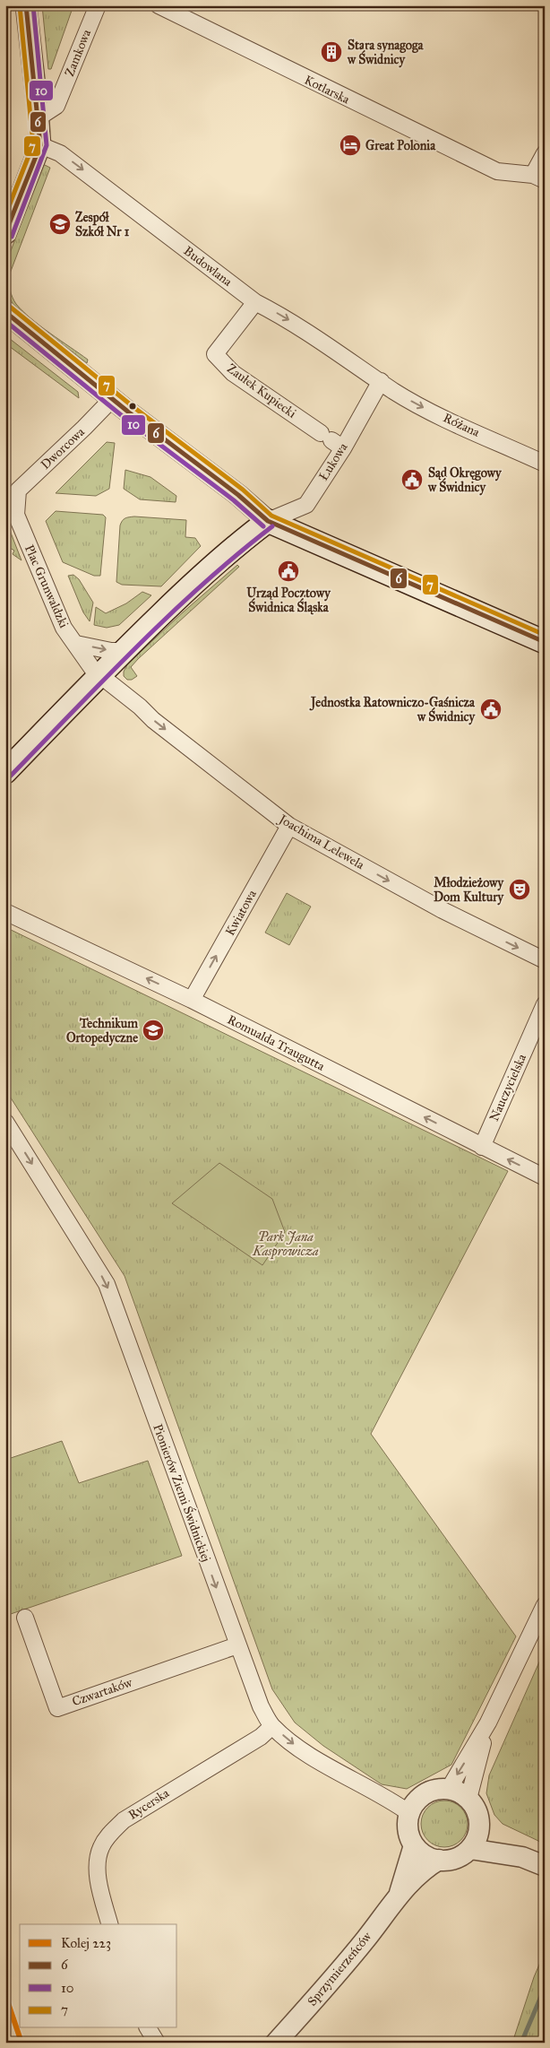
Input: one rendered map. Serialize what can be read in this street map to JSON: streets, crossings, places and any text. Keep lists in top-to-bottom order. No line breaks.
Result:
{"streets":{"street":["Zamkowa","Kotlarska","Budowlana","Zaułek Kupiecki","Różana","Dworcowa","Łukowa","Plac Grunwaldzki","Joachima Lelewela","Kwiatowa","Romualda Traugutta","Nauczycielska","Pionierów Ziemi Świdnickiej","Czwartaków","Rycerska","Sprzymierzeńców"]},"crossings":[["Budowlana","Zaułek Kupiecki"],["Budowlana","Różana"],["Budowlana","Łukowa"],["Zaułek Kupiecki","Łukowa"],["Różana","Łukowa"],["Dworcowa","Plac Grunwaldzki"],["Plac Grunwaldzki","Joachima Lelewela"],["Joachima Lelewela","Kwiatowa"],["Kwiatowa","Romualda Traugutta"],["Romualda Traugutta","Nauczycielska"],["Pionierów Ziemi Świdnickiej","Czwartaków"],["Pionierów Ziemi Świdnickiej","Rycerska"],["Pionierów Ziemi Świdnickiej","Sprzymierzeńców"]],"one_way":["Budowlana","Różana","Joachima Lelewela","Kwiatowa","Romualda Traugutta","Pionierów Ziemi Świdnickiej"],"parks":["Park Jana Kasprowicza"],"places":{"building":["Stara synagoga w Świdnicy"],"hotel":["Great Polonia"],"school or university":["Zespół Szkół Nr 1","Technikum Ortopedyczne"],"public building":["Sąd Okręgowy w Świdnicy","Urząd Pocztowy Świdnica Śląska","Jednostka Ratowniczo-Gaśnicza w Świdnicy"],"theatre":["Młodzieżowy Dom Kultury"]},"lines":["transit line 6","transit line 10","transit line 7","rail line 223"],"legend":["Kolej 223","6","10","7"]}
